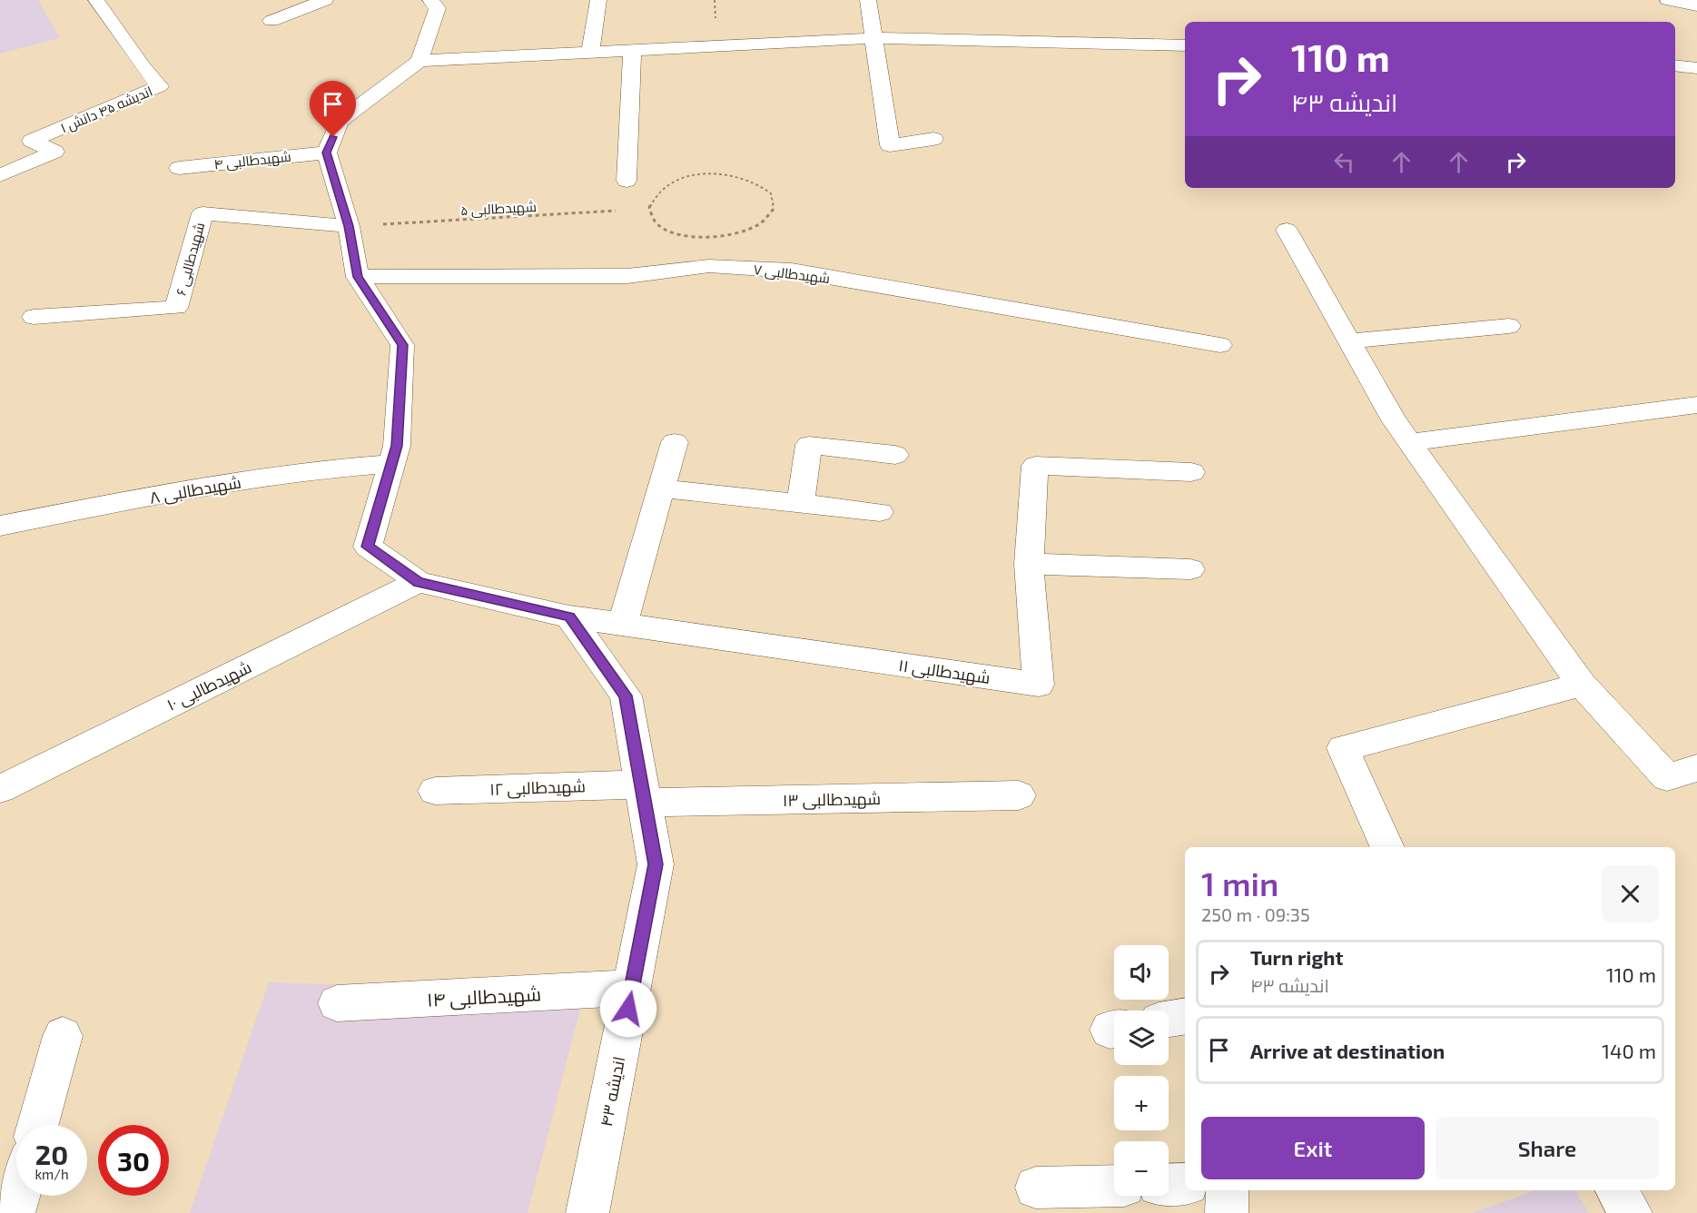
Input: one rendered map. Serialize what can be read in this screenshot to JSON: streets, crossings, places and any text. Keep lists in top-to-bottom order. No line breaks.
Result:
{"streets":{"street":["اندیشه ۴۵ دانش ۱","شهیدطالبی ۴","شهیدطالبی ۶","شهیدطالبی ۷","شهیدطالبی ۸","شهیدطالبی ۱۱","شهیدطالبی ۱۰","شهیدطالبی ۱۲","شهیدطالبی ۱۳","شهیدطالبی ۱۴","اندیشه ۴۳"],"path":["شهیدطالبی ۵"]},"crossings":[["شهیدطالبی ۵","شهیدطالبی ۶"],["شهیدطالبی ۱۱","اندیشه ۴۳"],["شهیدطالبی ۱۲","شهیدطالبی ۱۳"],["شهیدطالبی ۱۲","اندیشه ۴۳"],["شهیدطالبی ۱۳","اندیشه ۴۳"],["شهیدطالبی ۱۴","اندیشه ۴۳"]],"page":{"turn":["110 m","اندیشه ۴۳"],"heading":["1 min","250 m · 09:35"],"list":[{"name":"Turn right","note":"اندیشه ۴۳","value":"110 m"},{"name":"Arrive at destination","value":"140 m"}],"map_buttons":["+","−"],"buttons":["Exit","Share"],"speed":"20 km/h","limit":"30"}}
